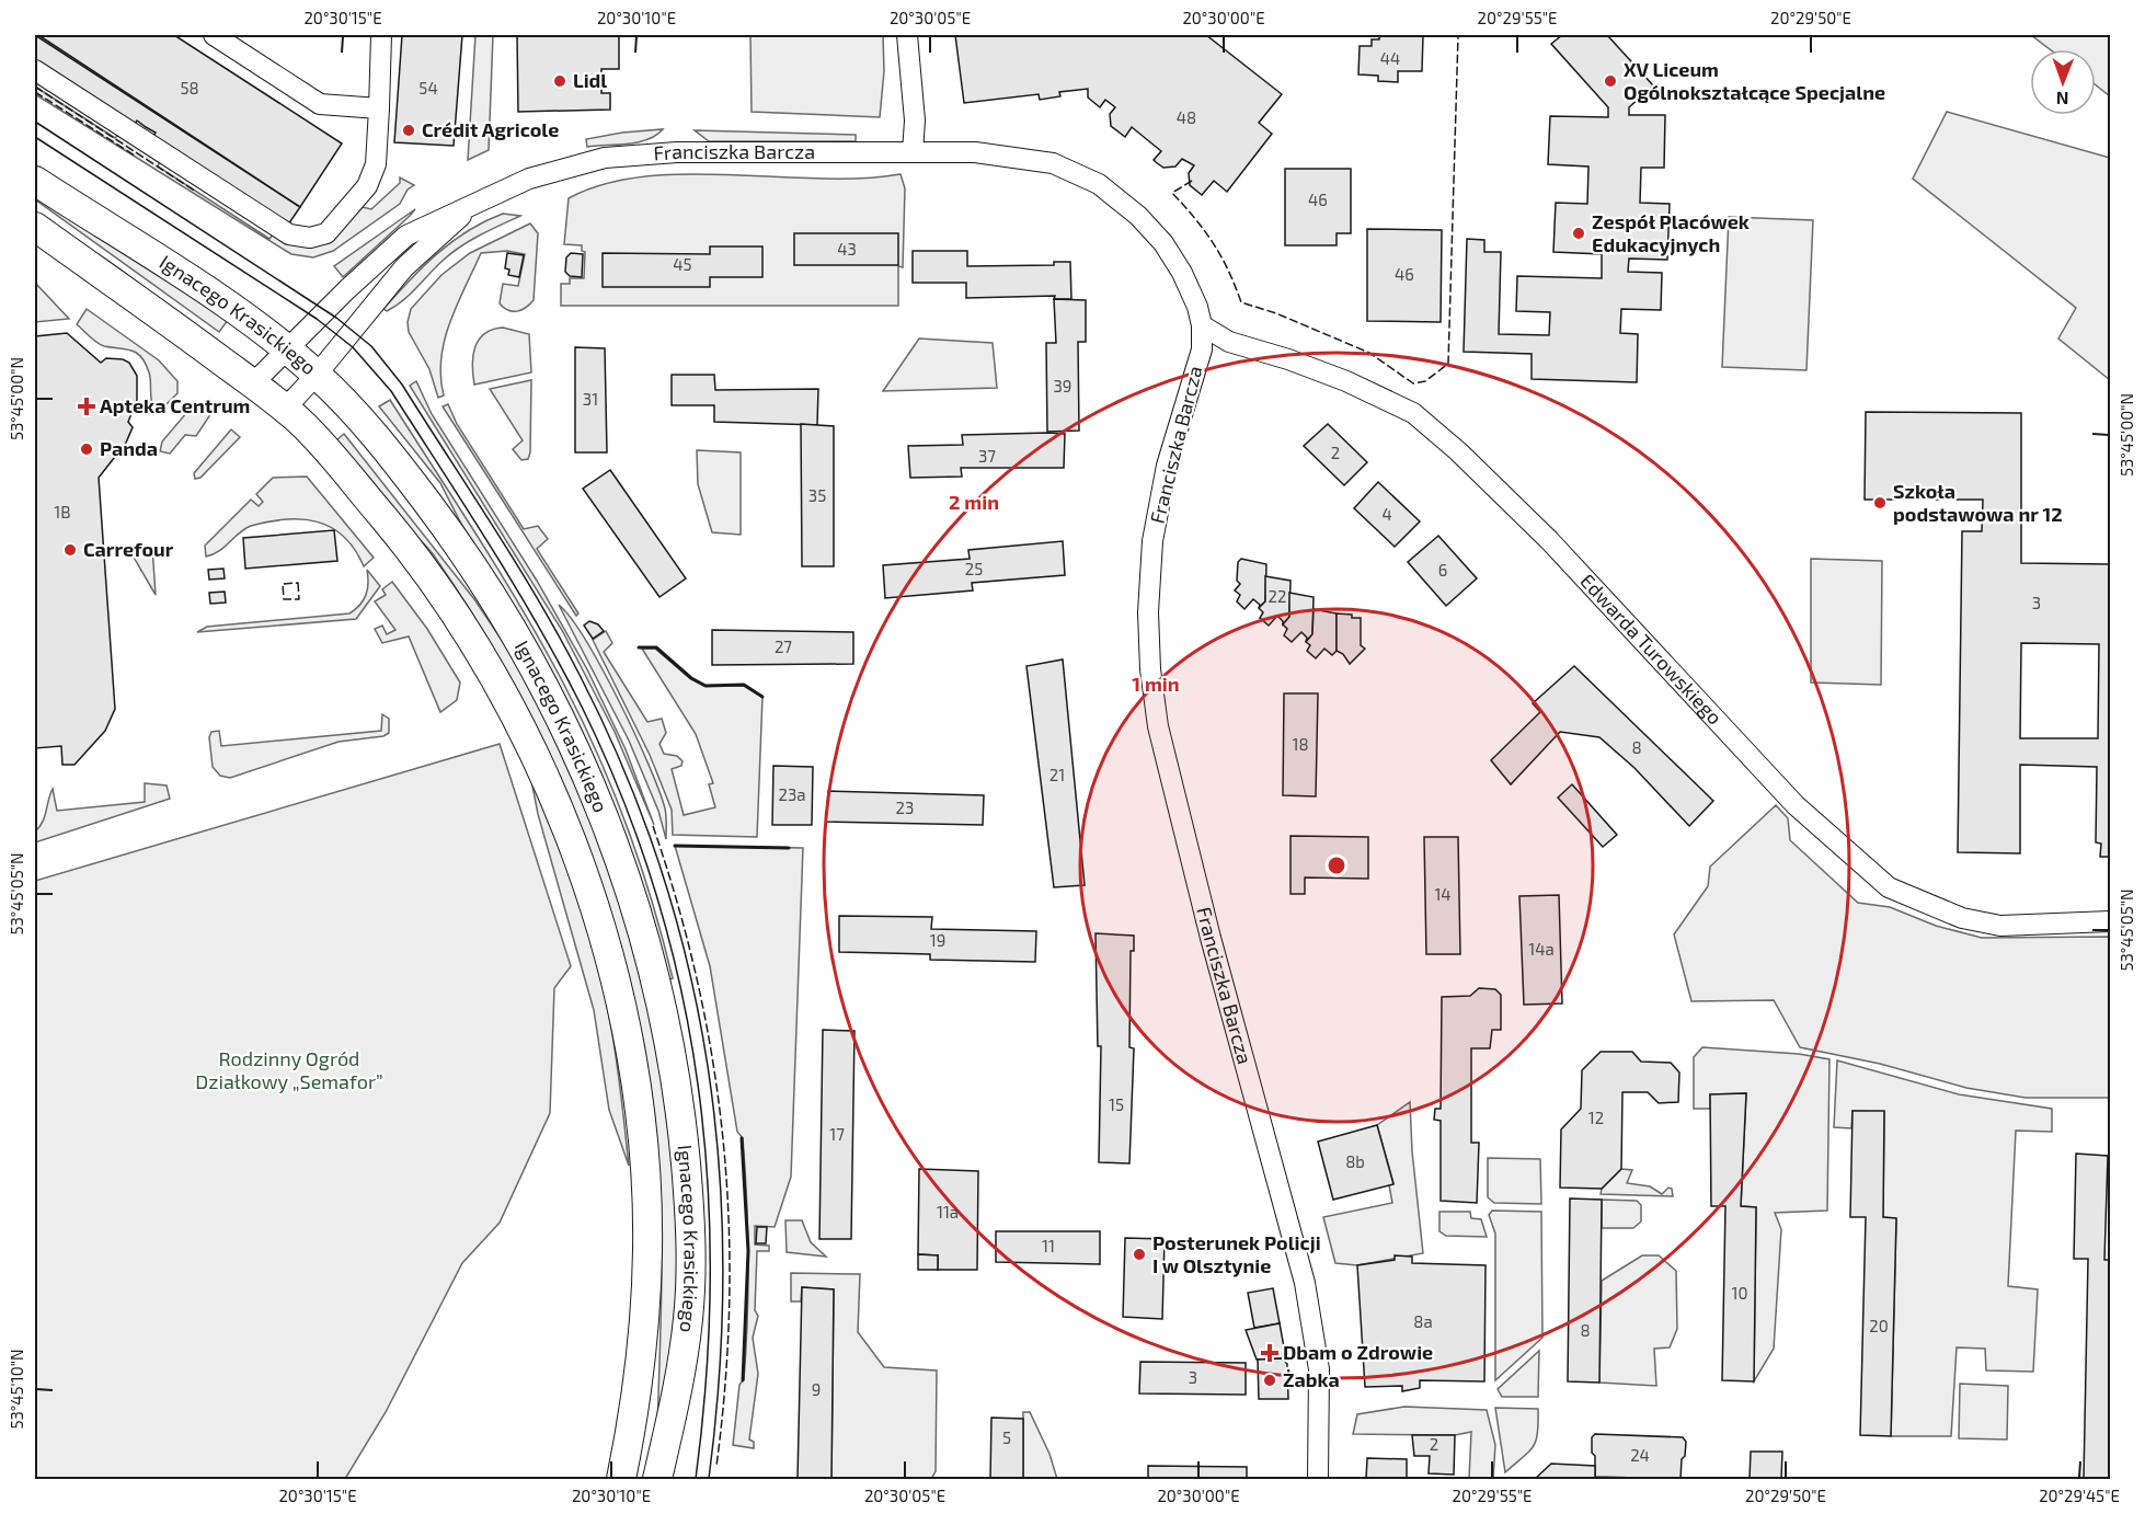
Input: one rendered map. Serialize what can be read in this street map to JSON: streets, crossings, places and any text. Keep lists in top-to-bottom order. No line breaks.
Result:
{"streets":{"main road":["Ignacego Krasickiego"],"street":["Franciszka Barcza","Edwarda Turowskiego"]},"crossings":[["Franciszka Barcza","Ignacego Krasickiego"],["Franciszka Barcza","Edwarda Turowskiego"]],"parks":["Rodzinny Ogród Działkowy „Semafor”"],"places":{"other":["Lidl","XV Liceum Ogólnokształcące Specjalne","Crédit Agricole","Zespół Placówek Edukacyjnych","Panda","Szkoła podstawowa nr 12","Carrefour","Posterunek Policji I w Olsztynie","Żabka"],"health":["Apteka Centrum","Dbam o Zdrowie"]},"house_numbers":["44","58","54","48","46","43","45","46","39","31","2","37","35","1B","4","25","6","22","3","27","18","8","21","23a","23","14","19","14a","15","12","17","8b","11a","11","10","8a","20","8","3","9","5","2","24"],"north":"bottom","coordinates":["20°30'15\"E","20°30'10\"E","20°30'05\"E","20°30'00\"E","20°29'55\"E","20°29'50\"E","53°45'00\"N","53°45'05\"N","53°45'10\"N","20°29'45\"E"],"rings":["2 min","1 min"]}
